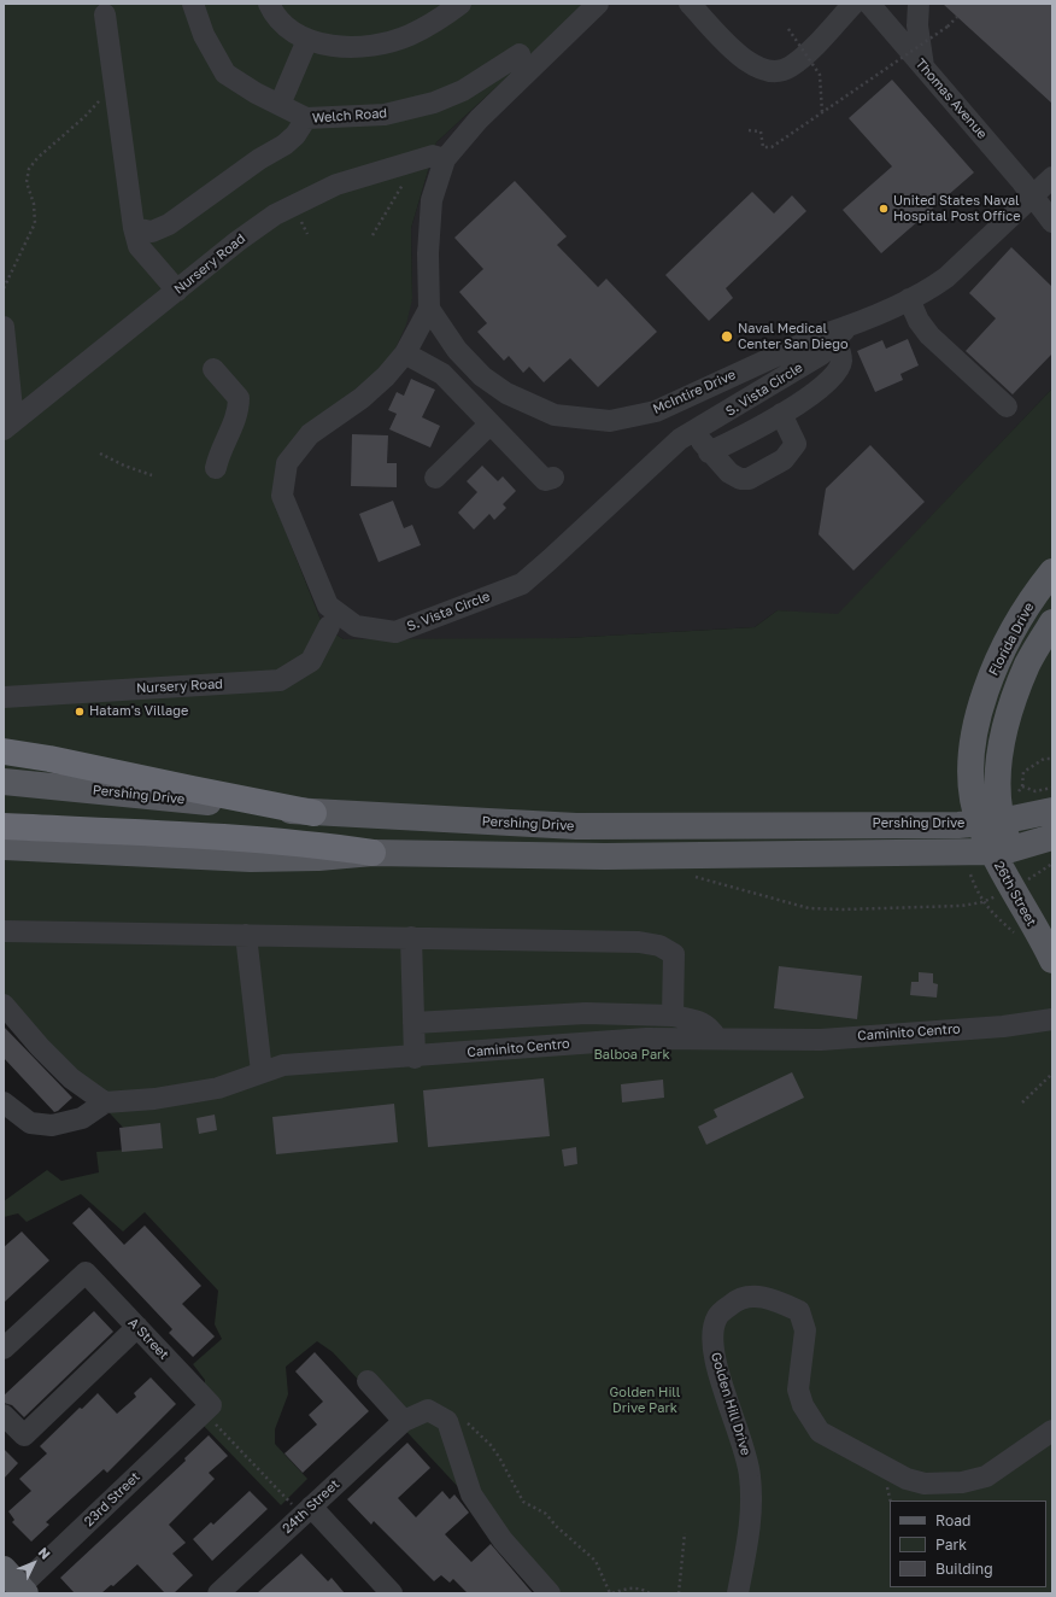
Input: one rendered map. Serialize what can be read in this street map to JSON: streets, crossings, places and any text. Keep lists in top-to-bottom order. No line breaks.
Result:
{"streets":{"main road":["Florida Drive","Pershing Drive","26th Street"],"street":["Thomas Avenue","Welch Road","Nursery Road","S. Vista Circle","McIntire Drive","Caminito Centro","A Street","Golden Hill Drive","23rd Street","24th Street"]},"crossings":[["Thomas Avenue","McIntire Drive"],["S. Vista Circle","McIntire Drive"],["Florida Drive","Pershing Drive"],["Florida Drive","26th Street"],["A Street","23rd Street"]],"parks":["Balboa Park","Golden Hill Drive Park"],"places":["United States Naval Hospital Post Office","Naval Medical Center San Diego","Hatam's Village"],"legend":["Road","Park","Building"],"north":"top right"}
